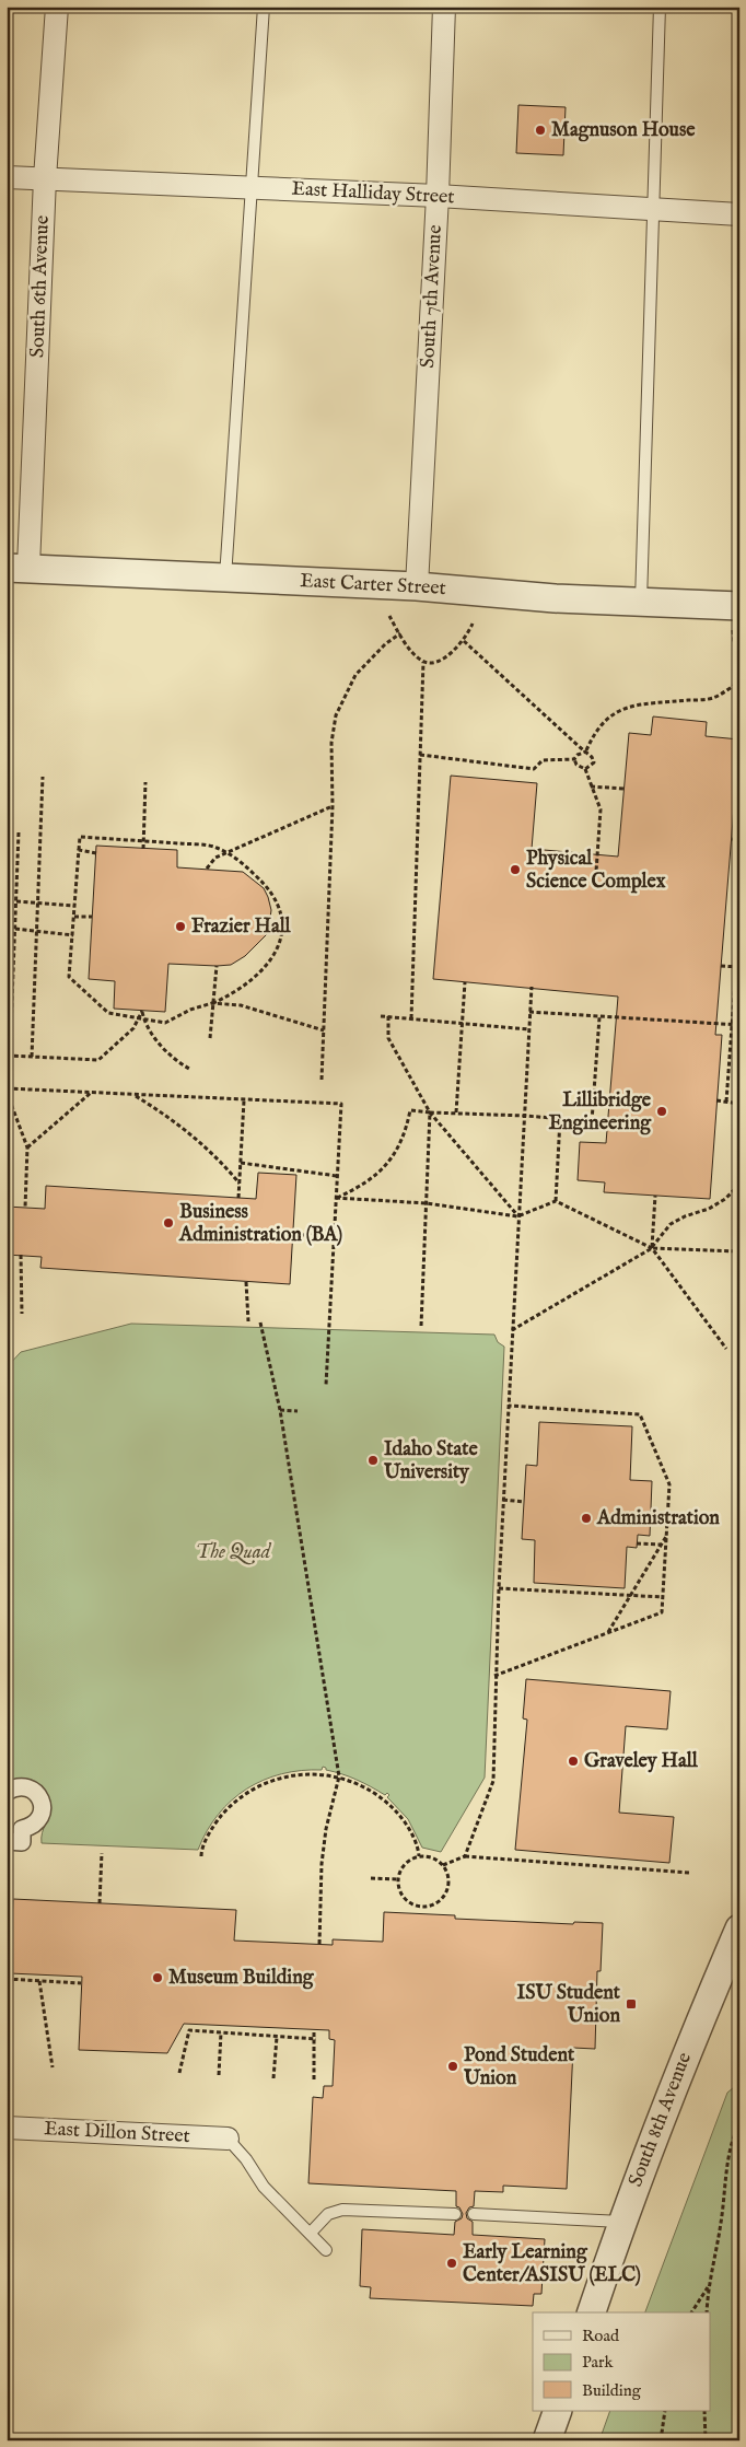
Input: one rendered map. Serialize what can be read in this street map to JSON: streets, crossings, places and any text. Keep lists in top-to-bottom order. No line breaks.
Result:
{"streets":{"street":["East Halliday Street","South 6th Avenue","South 7th Avenue","East Carter Street","South 8th Avenue","East Dillon Street"]},"crossings":[["East Halliday Street","South 6th Avenue"],["East Halliday Street","South 7th Avenue"],["South 6th Avenue","East Carter Street"],["South 7th Avenue","East Carter Street"]],"parks":["The Quad"],"places":{"other":["Magnuson House","Physical Science Complex","Frazier Hall","Lillibridge Engineering","Business Administration (BA)","Idaho State University","Administration","Graveley Hall","Museum Building","Pond Student Union","Early Learning Center/ASISU (ELC)"],"transit":["ISU Student Union"]},"legend":["Road","Park","Building"]}
